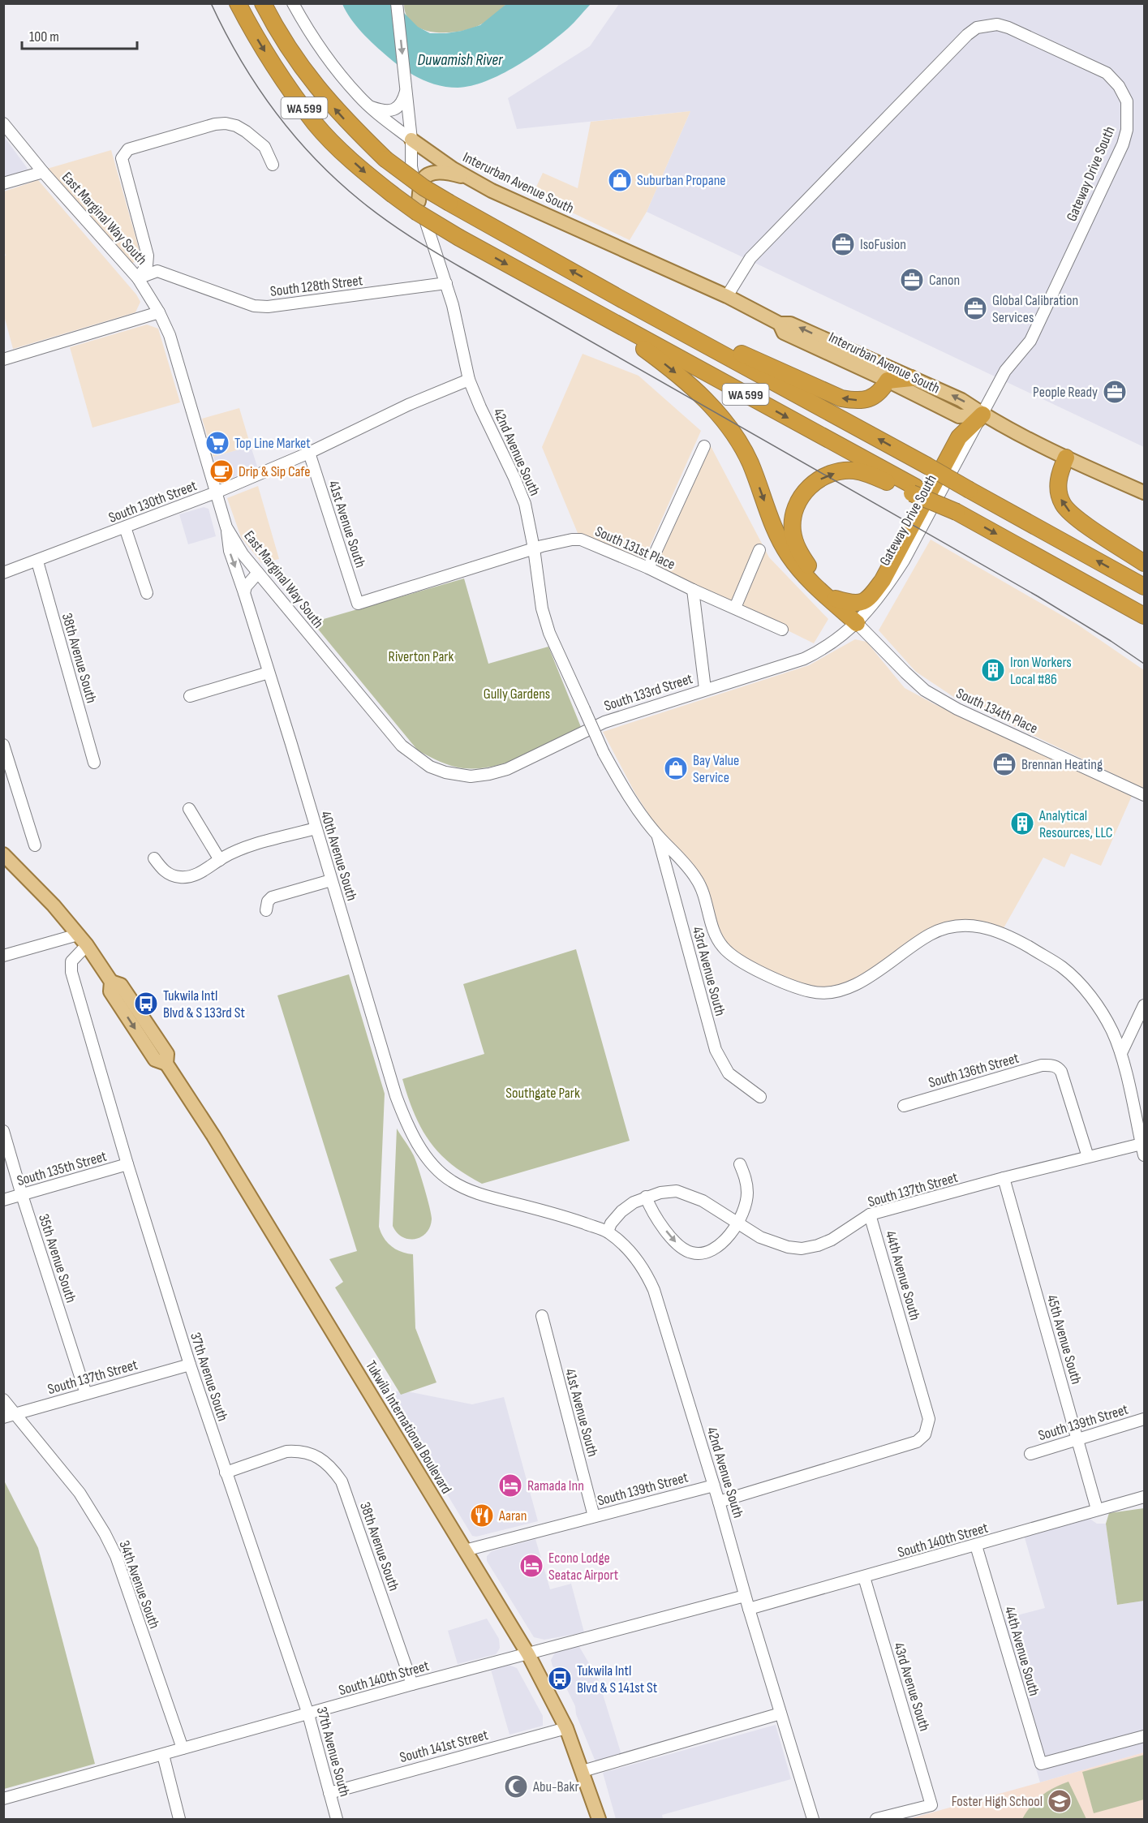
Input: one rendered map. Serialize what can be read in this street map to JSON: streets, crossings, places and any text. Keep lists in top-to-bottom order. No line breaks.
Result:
{"streets":{"highway":["WA 599"],"main road":["Interurban Avenue South","Tukwila International Boulevard"],"street":["Gateway Drive South","East Marginal Way South","South 128th Street","42nd Avenue South","South 130th Street","41st Avenue South","South 131st Place","38th Avenue South","South 133rd Street","South 134th Place","40th Avenue South","43rd Avenue South","South 136th Street","South 135th Street","South 137th Street","35th Avenue South","44th Avenue South","45th Avenue South","37th Avenue South","South 139th Street","South 140th Street","34th Avenue South","South 141st Street"]},"crossings":[["Gateway Drive South","Interurban Avenue South"],["Gateway Drive South","South 133rd Street"],["Gateway Drive South","South 134th Place"],["Interurban Avenue South","42nd Avenue South"],["East Marginal Way South","South 128th Street"],["East Marginal Way South","South 130th Street"],["East Marginal Way South","South 133rd Street"],["East Marginal Way South","40th Avenue South"],["South 128th Street","42nd Avenue South"],["42nd Avenue South","South 130th Street"],["42nd Avenue South","South 131st Place"],["42nd Avenue South","40th Avenue South"],["42nd Avenue South","43rd Avenue South"],["42nd Avenue South","South 137th Street"],["42nd Avenue South","44th Avenue South"],["42nd Avenue South","South 139th Street"],["42nd Avenue South","South 140th Street"],["South 130th Street","41st Avenue South"],["South 130th Street","38th Avenue South"],["41st Avenue South","South 131st Place"],["41st Avenue South","South 139th Street"],["38th Avenue South","37th Avenue South"],["38th Avenue South","South 140th Street"],["South 133rd Street","South 134th Place"],["43rd Avenue South","South 140th Street"],["South 136th Street","South 137th Street"],["South 135th Street","35th Avenue South"],["South 135th Street","37th Avenue South"],["South 137th Street","35th Avenue South"],["South 137th Street","44th Avenue South"],["South 137th Street","45th Avenue South"],["South 137th Street","37th Avenue South"],["South 137th Street","34th Avenue South"],["44th Avenue South","South 140th Street"],["45th Avenue South","South 139th Street"],["45th Avenue South","South 140th Street"],["37th Avenue South","Tukwila International Boulevard"],["37th Avenue South","South 140th Street"],["37th Avenue South","South 141st Street"],["South 139th Street","Tukwila International Boulevard"],["Tukwila International Boulevard","South 140th Street"],["Tukwila International Boulevard","South 141st Street"],["South 140th Street","34th Avenue South"]],"water":["Duwamish River"],"parks":["Riverton Park","Gully Gardens","Southgate Park"],"places":{"shop":["Suburban Propane","Bay Value Service"],"office":["IsoFusion","Canon","Global Calibration Services","People Ready","Brennan Heating"],"supermarket":["Top Line Market"],"cafe":["Drip & Sip Cafe"],"building":["Iron Workers Local #86","Analytical Resources, LLC"],"bus stop":["Tukwila Intl Blvd & S 133rd St","Tukwila Intl Blvd & S 141st St"],"hotel":["Ramada Inn","Econo Lodge Seatac Airport"],"restaurant":["Aaran"],"mosque":["Abu-Bakr"],"school or university":["Foster High School"]},"scale_bar":"100 m"}
